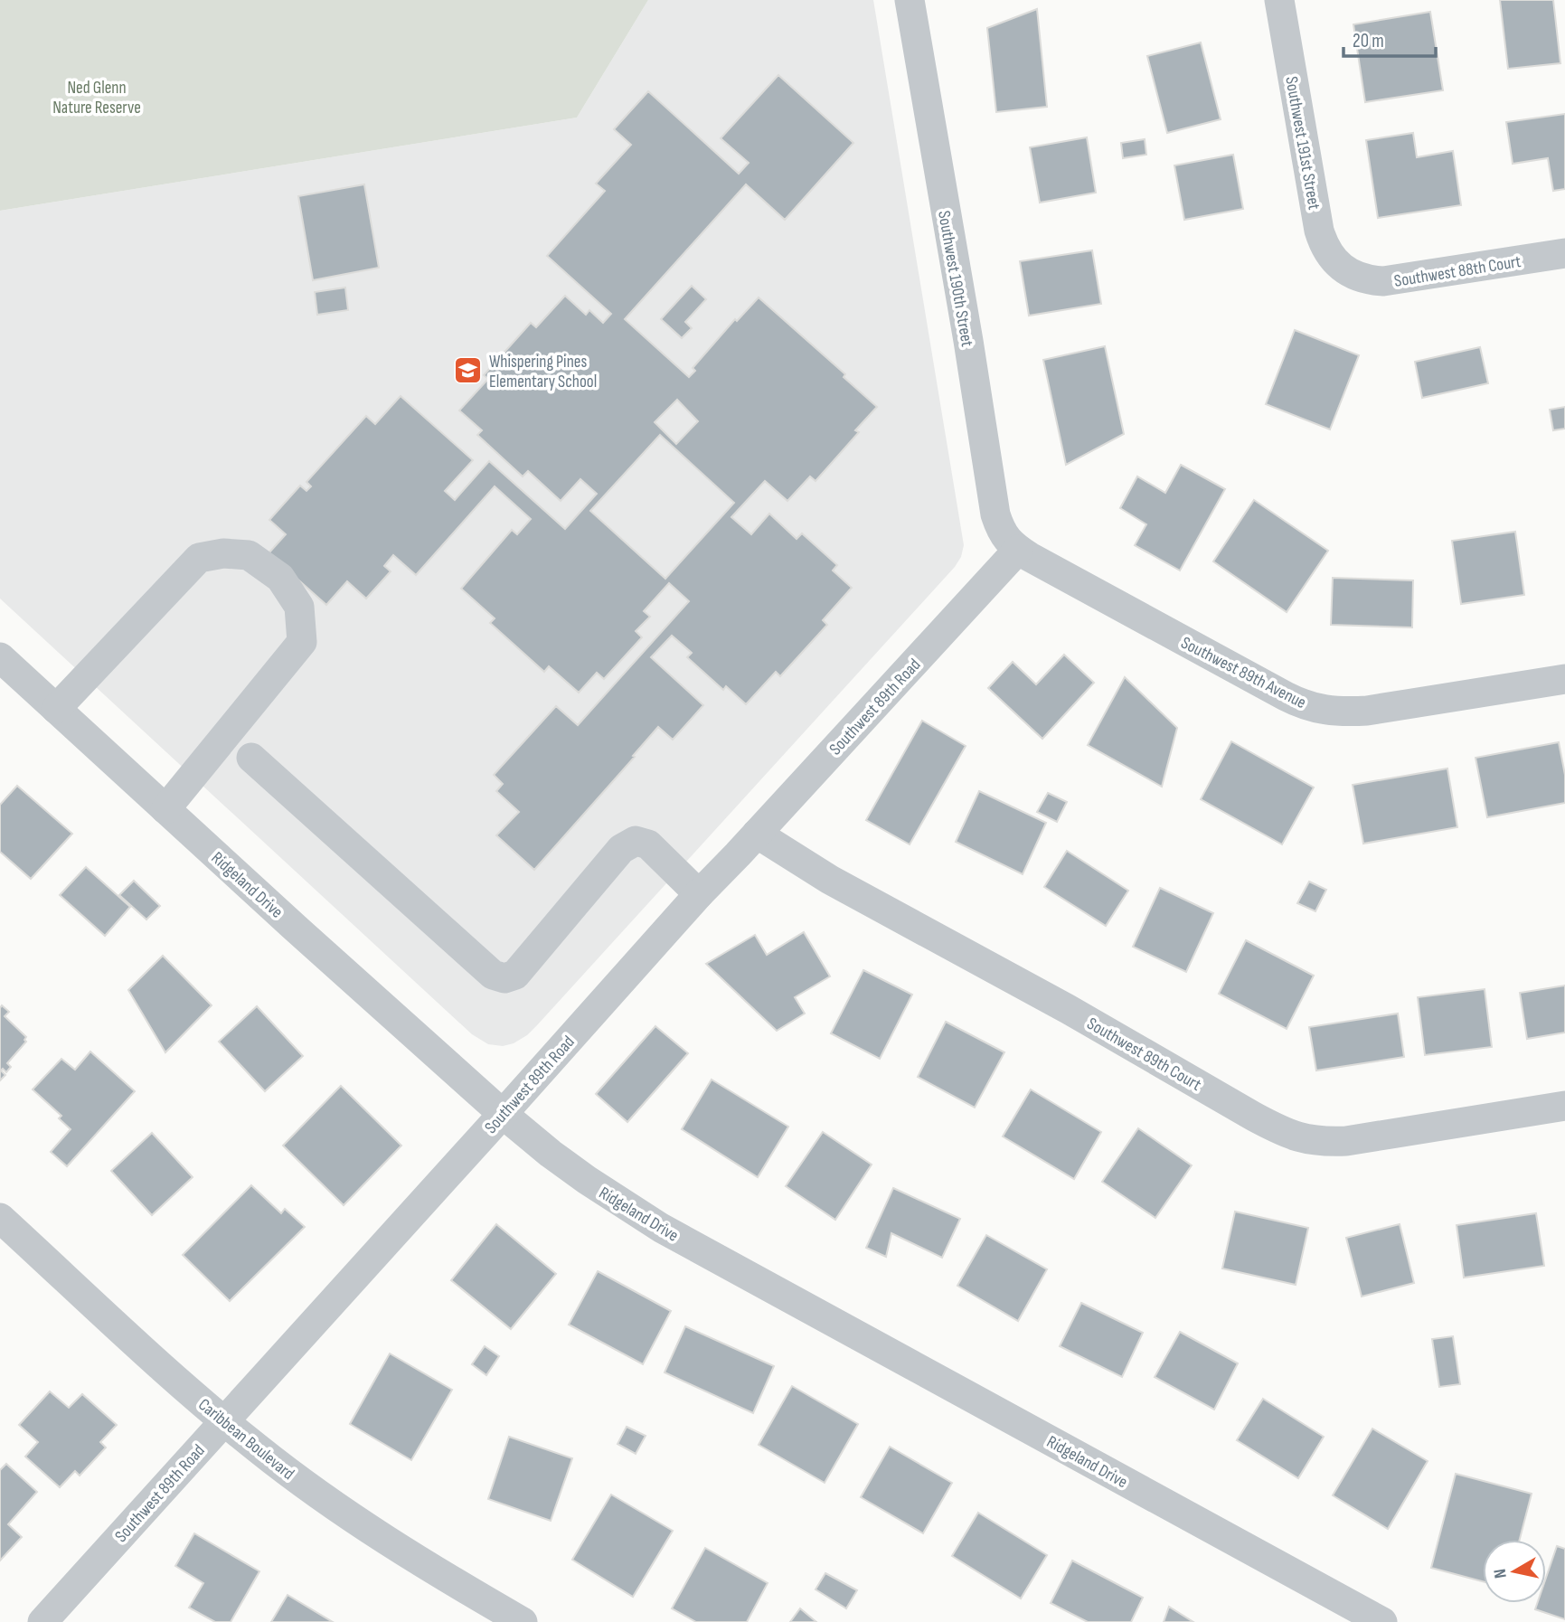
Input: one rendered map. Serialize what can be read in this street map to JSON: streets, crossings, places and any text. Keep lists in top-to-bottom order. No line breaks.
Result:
{"streets":{"street":["Southwest 191st Street","Southwest 88th Court","Southwest 190th Street","Southwest 89th Avenue","Southwest 89th Road","Ridgeland Drive","Southwest 89th Court","Caribbean Boulevard"]},"crossings":[["Southwest 191st Street","Southwest 88th Court"],["Southwest 190th Street","Southwest 89th Avenue"],["Southwest 190th Street","Southwest 89th Road"],["Southwest 89th Avenue","Southwest 89th Road"],["Southwest 89th Road","Ridgeland Drive"],["Southwest 89th Road","Southwest 89th Court"],["Southwest 89th Road","Caribbean Boulevard"]],"parks":["Ned Glenn Nature Reserve"],"places":{"school or university":["Whispering Pines Elementary School"]},"scale_bar":"20 m","north":"left"}
